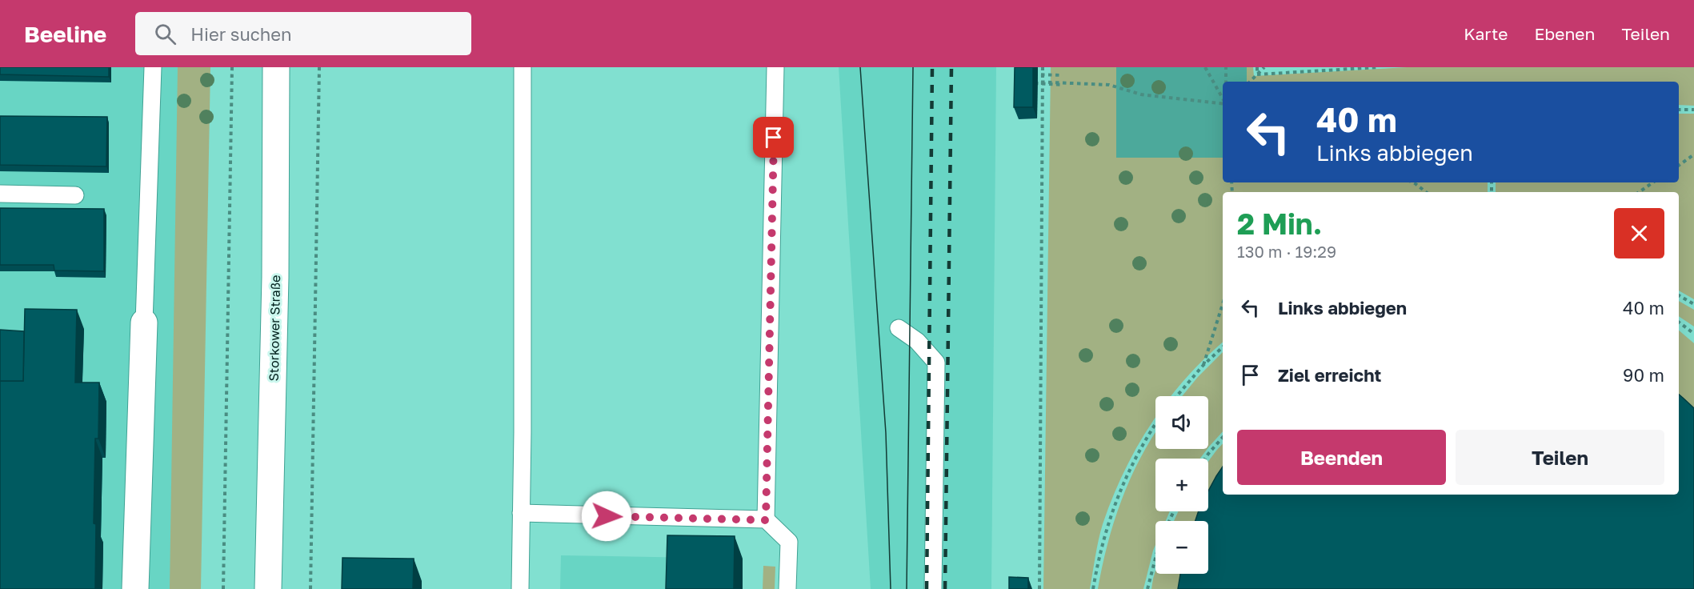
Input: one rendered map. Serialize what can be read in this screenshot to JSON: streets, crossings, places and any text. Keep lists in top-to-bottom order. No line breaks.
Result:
{"streets":{"main road":["Storkower Straße"]},"page":{"header":"Beeline","search":"Hier suchen","nav":["Karte","Ebenen","Teilen"],"turn":["40 m","Links abbiegen"],"heading":["2 Min.","130 m · 19:29"],"list":[{"name":"Links abbiegen","value":"40 m"},{"name":"Ziel erreicht","value":"90 m"}],"map_buttons":["+","−"],"buttons":["Beenden","Teilen"]}}
